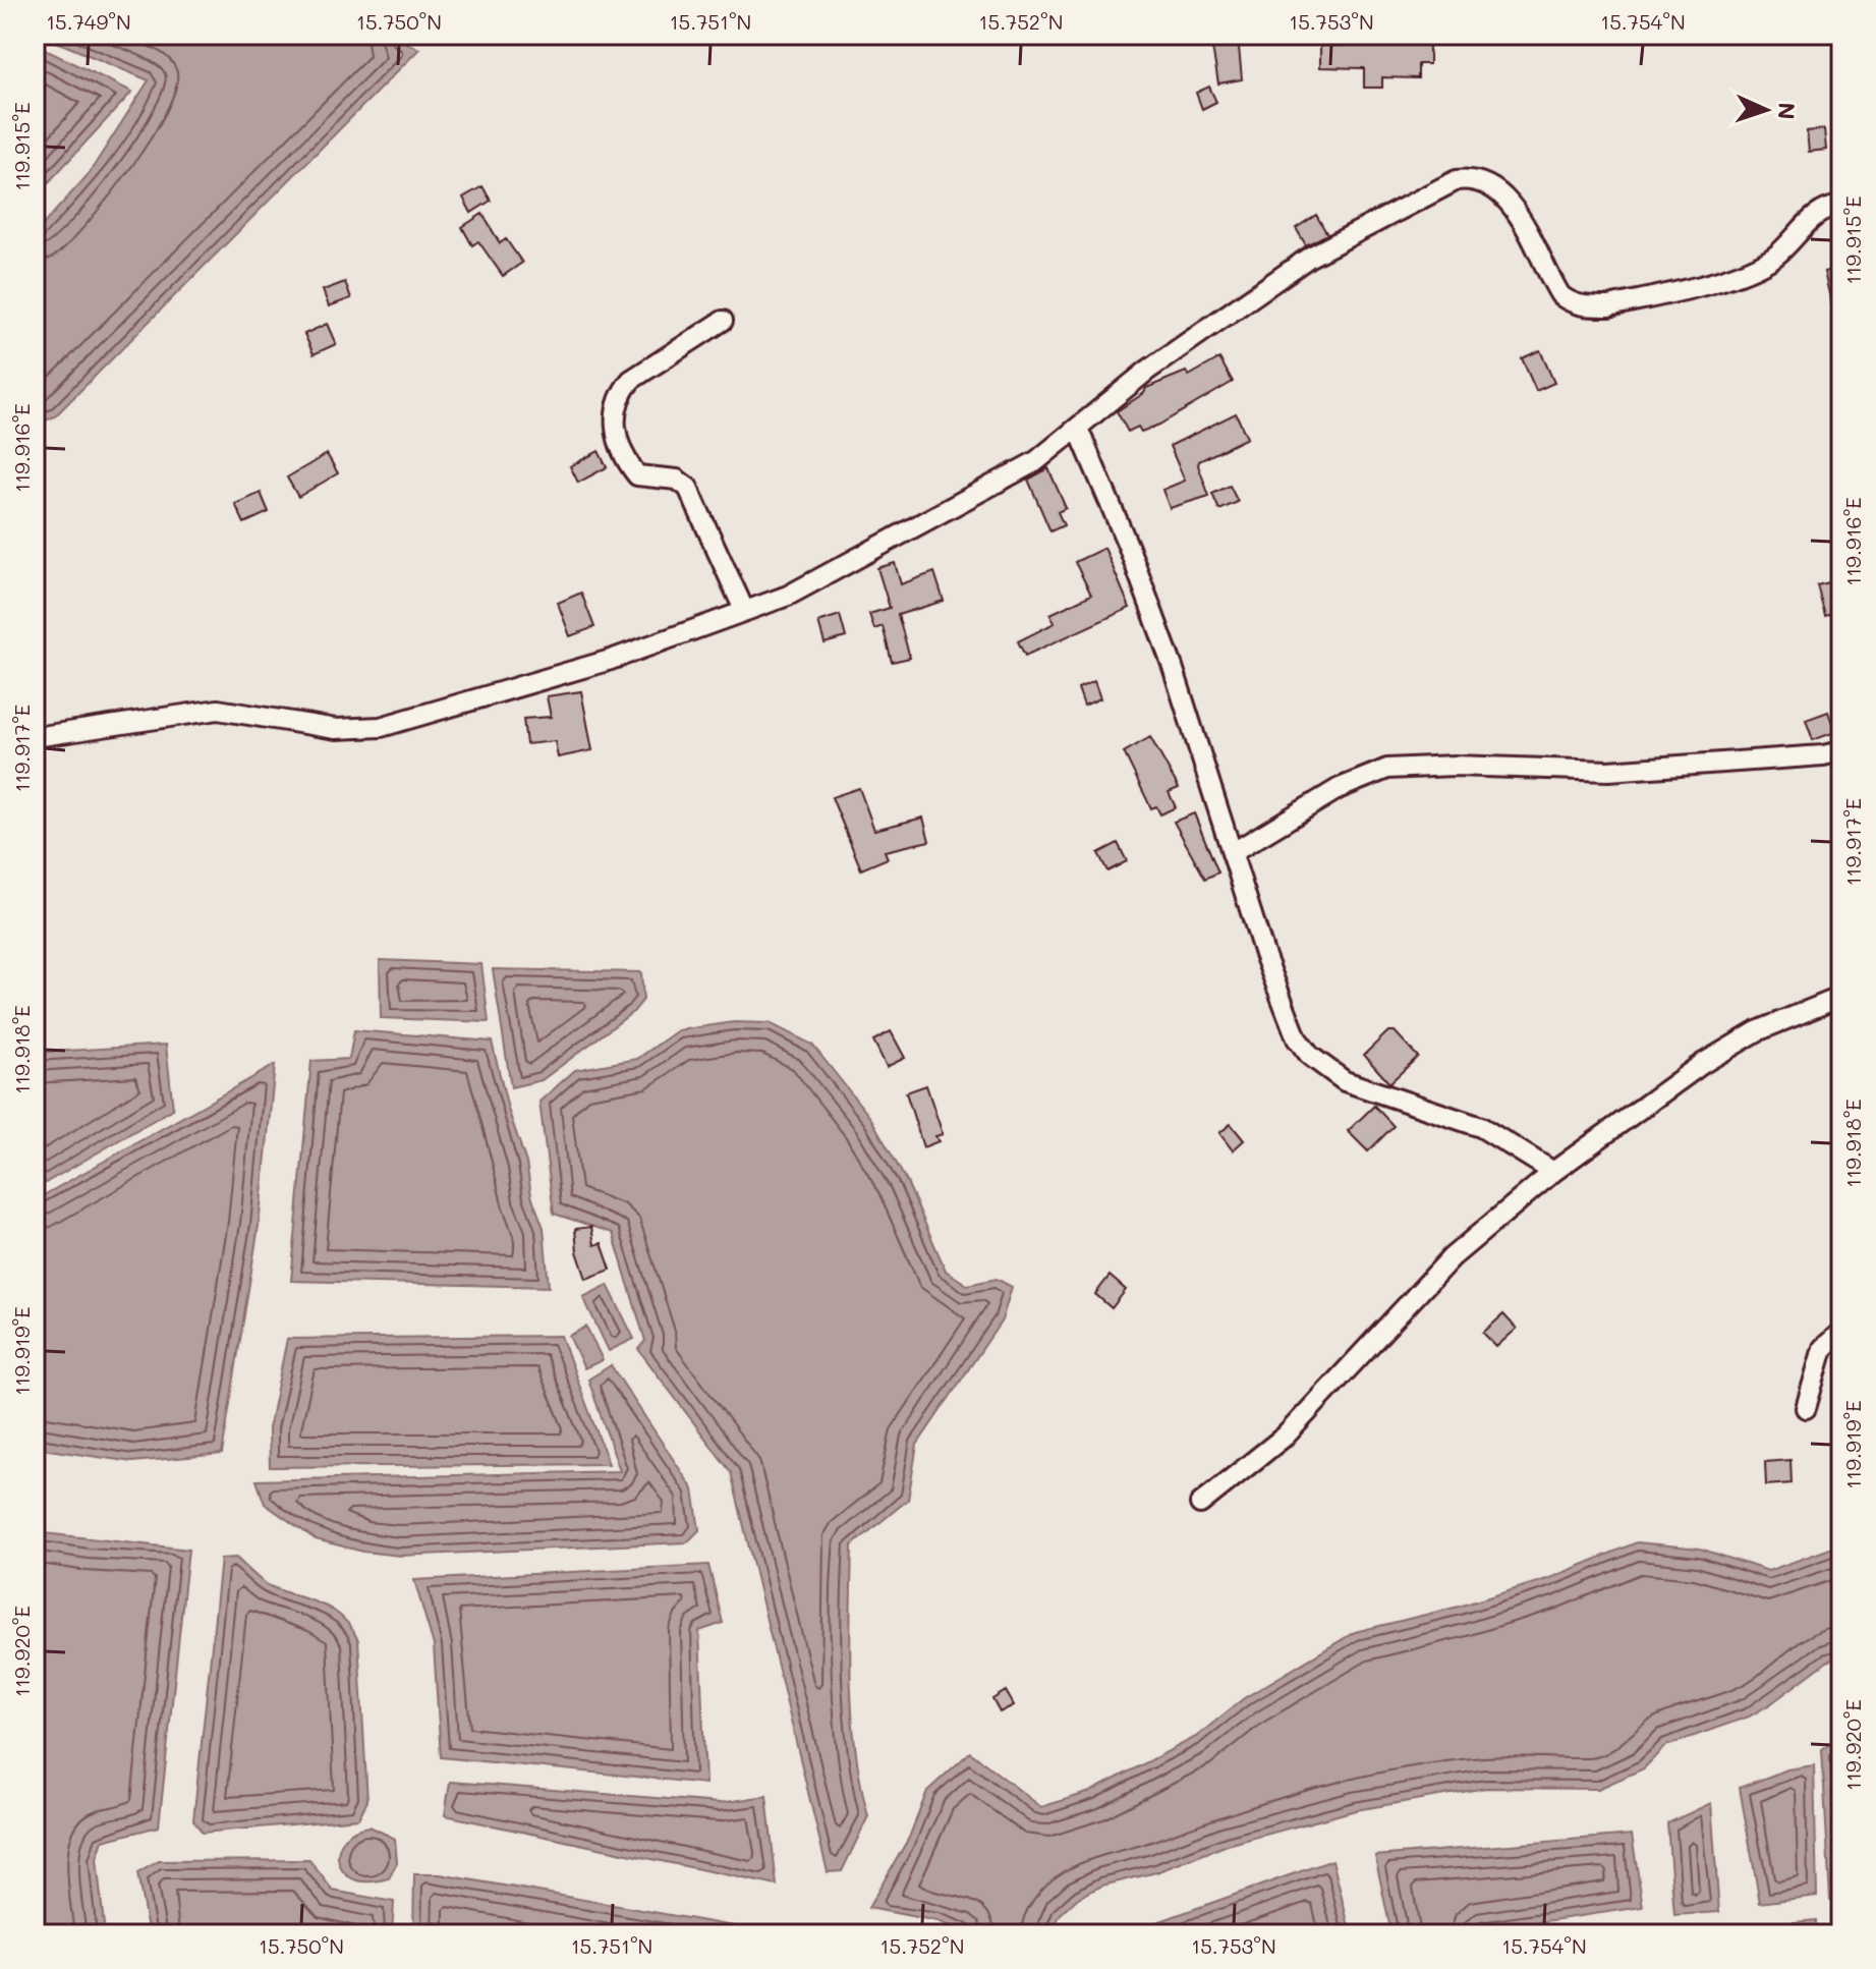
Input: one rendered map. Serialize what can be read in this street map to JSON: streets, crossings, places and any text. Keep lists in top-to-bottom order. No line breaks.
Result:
{"north":"right","coordinates":["15.749°N","15.750°N","15.751°N","15.752°N","15.753°N","15.754°N","119.915°E","119.916°E","119.917°E","119.918°E","119.919°E","119.920°E"]}
